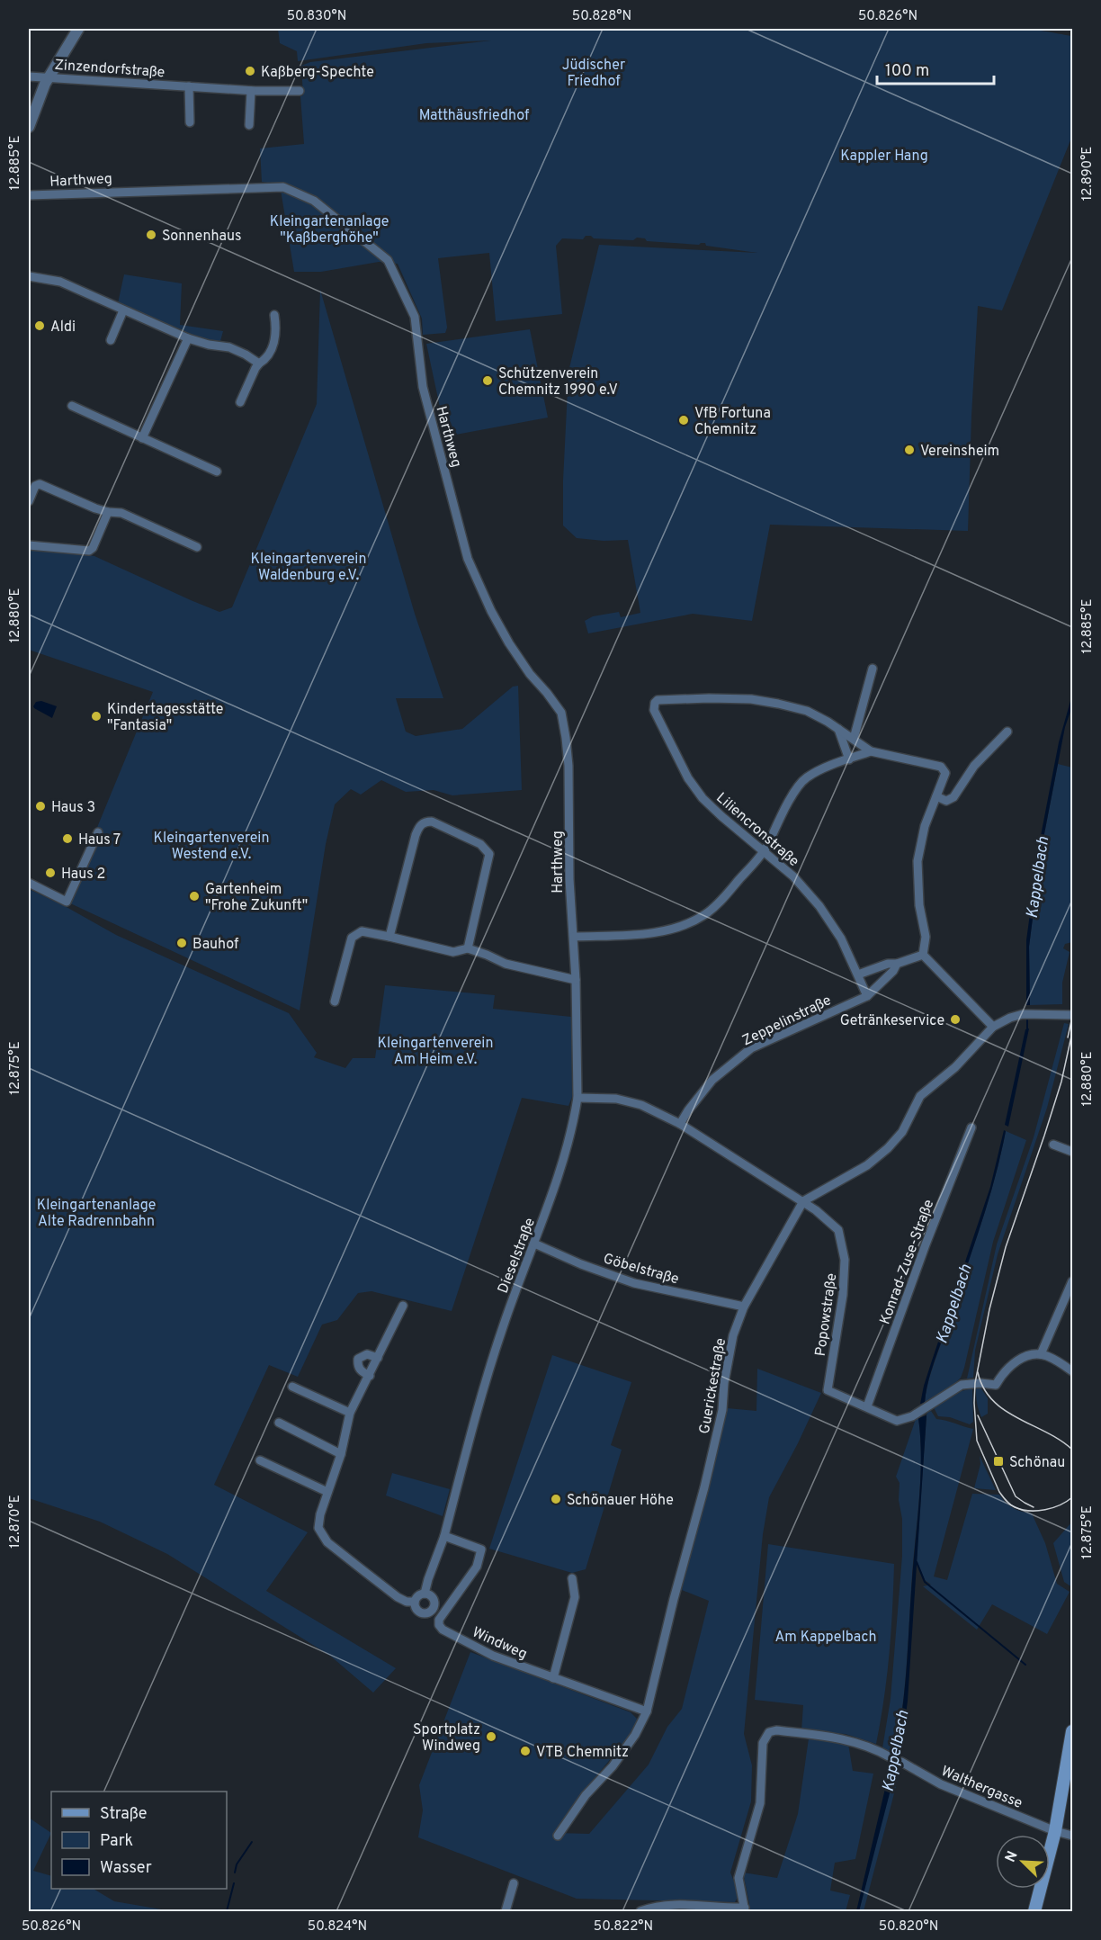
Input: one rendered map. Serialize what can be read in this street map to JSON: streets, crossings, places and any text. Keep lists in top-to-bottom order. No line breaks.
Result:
{"streets":{"street":["Zinzendorfstraße","Harthweg","Liliencronstraße","Zeppelinstraße","Dieselstraße","Konrad-Zuse-Straße","Göbelstraße","Popowstraße","Guerickestraße","Windweg","Walthergasse"]},"crossings":[["Harthweg","Dieselstraße"],["Zeppelinstraße","Popowstraße"],["Dieselstraße","Göbelstraße"],["Dieselstraße","Popowstraße"],["Dieselstraße","Windweg"],["Konrad-Zuse-Straße","Popowstraße"],["Göbelstraße","Guerickestraße"],["Popowstraße","Guerickestraße"],["Guerickestraße","Windweg"]],"water":["Kappelbach"],"parks":["Jüdischer Friedhof","Matthäusfriedhof","Kappler Hang","Kleingartenanlage \"Kaßberghöhe\"","Kleingartenverein Waldenburg e.V.","Kleingartenverein Westend e.V.","Kleingartenverein Am Heim e.V.","Kleingartenanlage Alte Radrennbahn","Am Kappelbach"],"places":{"other":["Kaßberg-Spechte","Sonnenhaus","Aldi","Schützenverein Chemnitz 1990 e.V","VfB Fortuna Chemnitz","Vereinsheim","Kindertagesstätte \"Fantasia\"","Haus 3","Haus 7","Haus 2","Gartenheim \"Frohe Zukunft\"","Bauhof","Getränkeservice","Schönauer Höhe","Sportplatz Windweg","VTB Chemnitz"],"transit":["Schönau"]},"legend":["Straße","Park","Wasser"],"scale_bar":"100 m","north":"top left","coordinates":["50.830°N","50.828°N","50.826°N","12.885°E","12.890°E","12.880°E","12.875°E","12.870°E","50.824°N","50.822°N","50.820°N"]}
